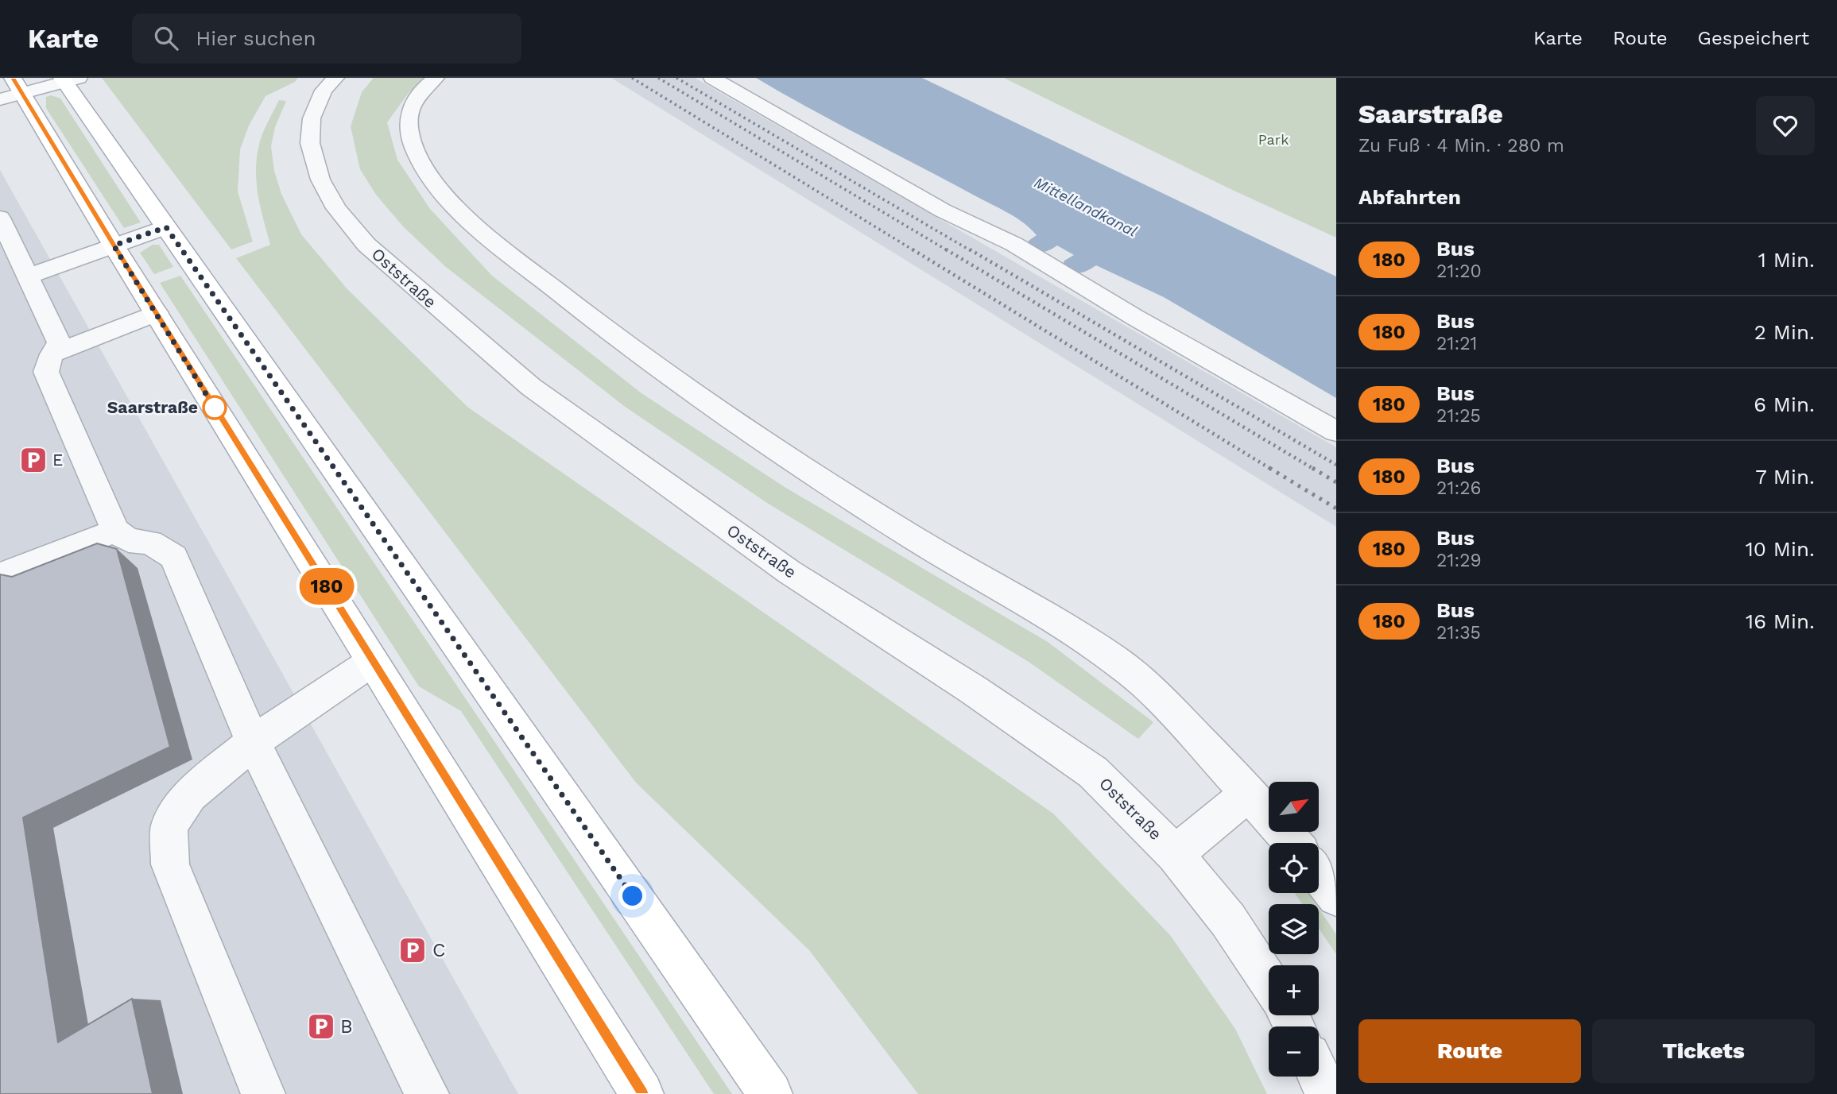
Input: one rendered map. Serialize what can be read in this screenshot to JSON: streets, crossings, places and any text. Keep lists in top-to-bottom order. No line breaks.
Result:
{"streets":{"street":["Oststraße"]},"water":["Mittellandkanal"],"parks":["Park"],"places":{"other":["Saarstraße"],"parking":["E","C","B"]},"lines":["bus line 180"],"north":"top right","page":{"header":"Karte","search":"Hier suchen","nav":["Karte","Route","Gespeichert"],"on_map":"180","heading":[["Saarstraße","Zu Fuß · 4 Min. · 280 m"],"Abfahrten"],"list":[{"mark":"180","name":"Bus","note":"21:20","value":"1 Min."},{"mark":"180","name":"Bus","note":"21:21","value":"2 Min."},{"mark":"180","name":"Bus","note":"21:25","value":"6 Min."},{"mark":"180","name":"Bus","note":"21:26","value":"7 Min."},{"mark":"180","name":"Bus","note":"21:29","value":"10 Min."},{"mark":"180","name":"Bus","note":"21:35","value":"16 Min."}],"map_buttons":["+","−"],"buttons":["Route","Tickets"]}}
